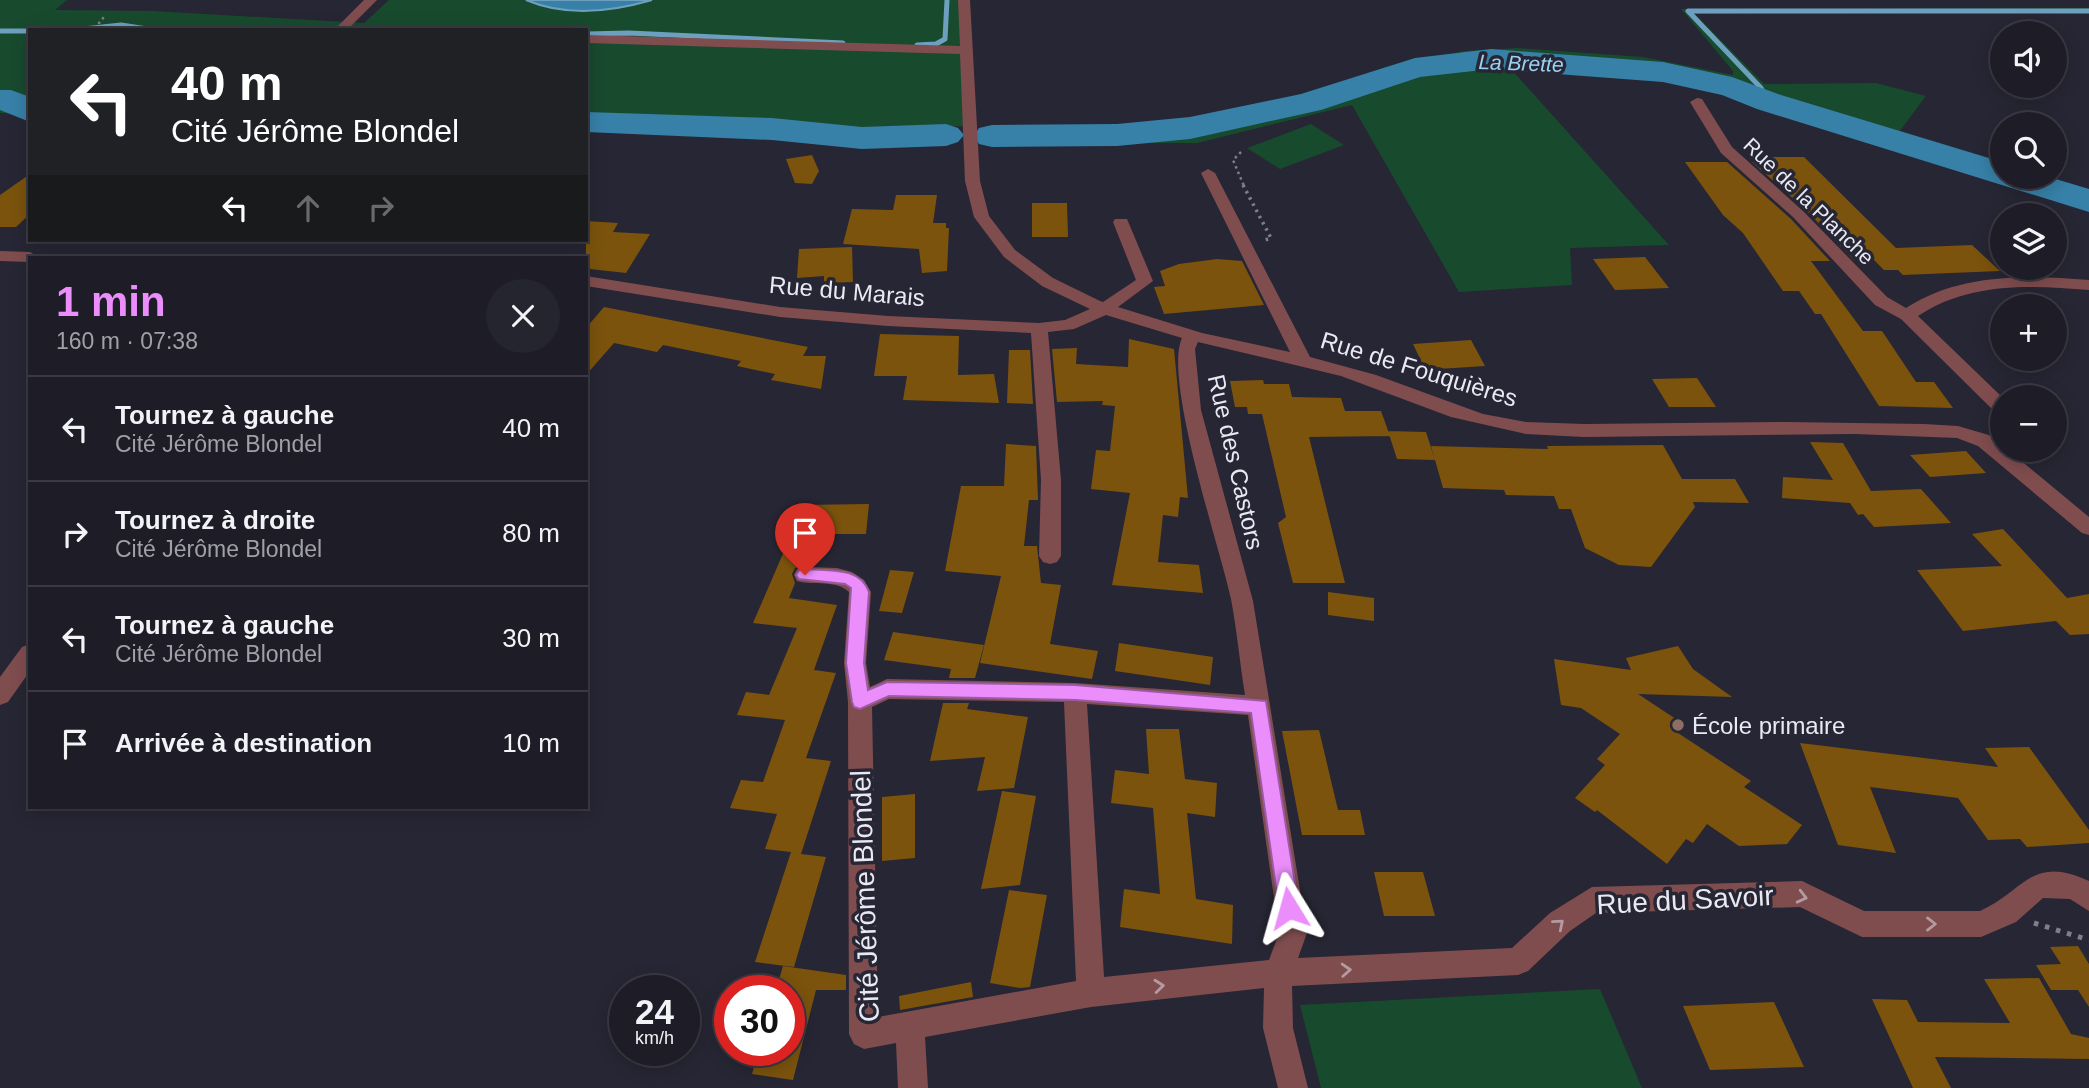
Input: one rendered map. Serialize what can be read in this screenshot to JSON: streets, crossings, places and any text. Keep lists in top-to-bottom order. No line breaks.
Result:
{"streets":{"street":["Rue de la Planche","Rue du Marais","Rue de Fouquières","Rue des Castors","Cité Jérôme Blondel","Rue du Savoir"]},"crossings":[["Rue du Marais","Rue de Fouquières"],["Rue de Fouquières","Rue des Castors"],["Cité Jérôme Blondel","Rue du Savoir"]],"one_way":["Rue du Savoir"],"water":["La Brette"],"places":["École primaire"],"page":{"map_buttons":["+","−"],"turn":["40 m","Cité Jérôme Blondel"],"heading":["1 min","160 m · 07:38"],"list":[{"name":"Tournez à gauche","note":"Cité Jérôme Blondel","value":"40 m"},{"name":"Tournez à droite","note":"Cité Jérôme Blondel","value":"80 m"},{"name":"Tournez à gauche","note":"Cité Jérôme Blondel","value":"30 m"},{"name":"Arrivée à destination","value":"10 m"}],"speed":"24 km/h","limit":"30"}}
